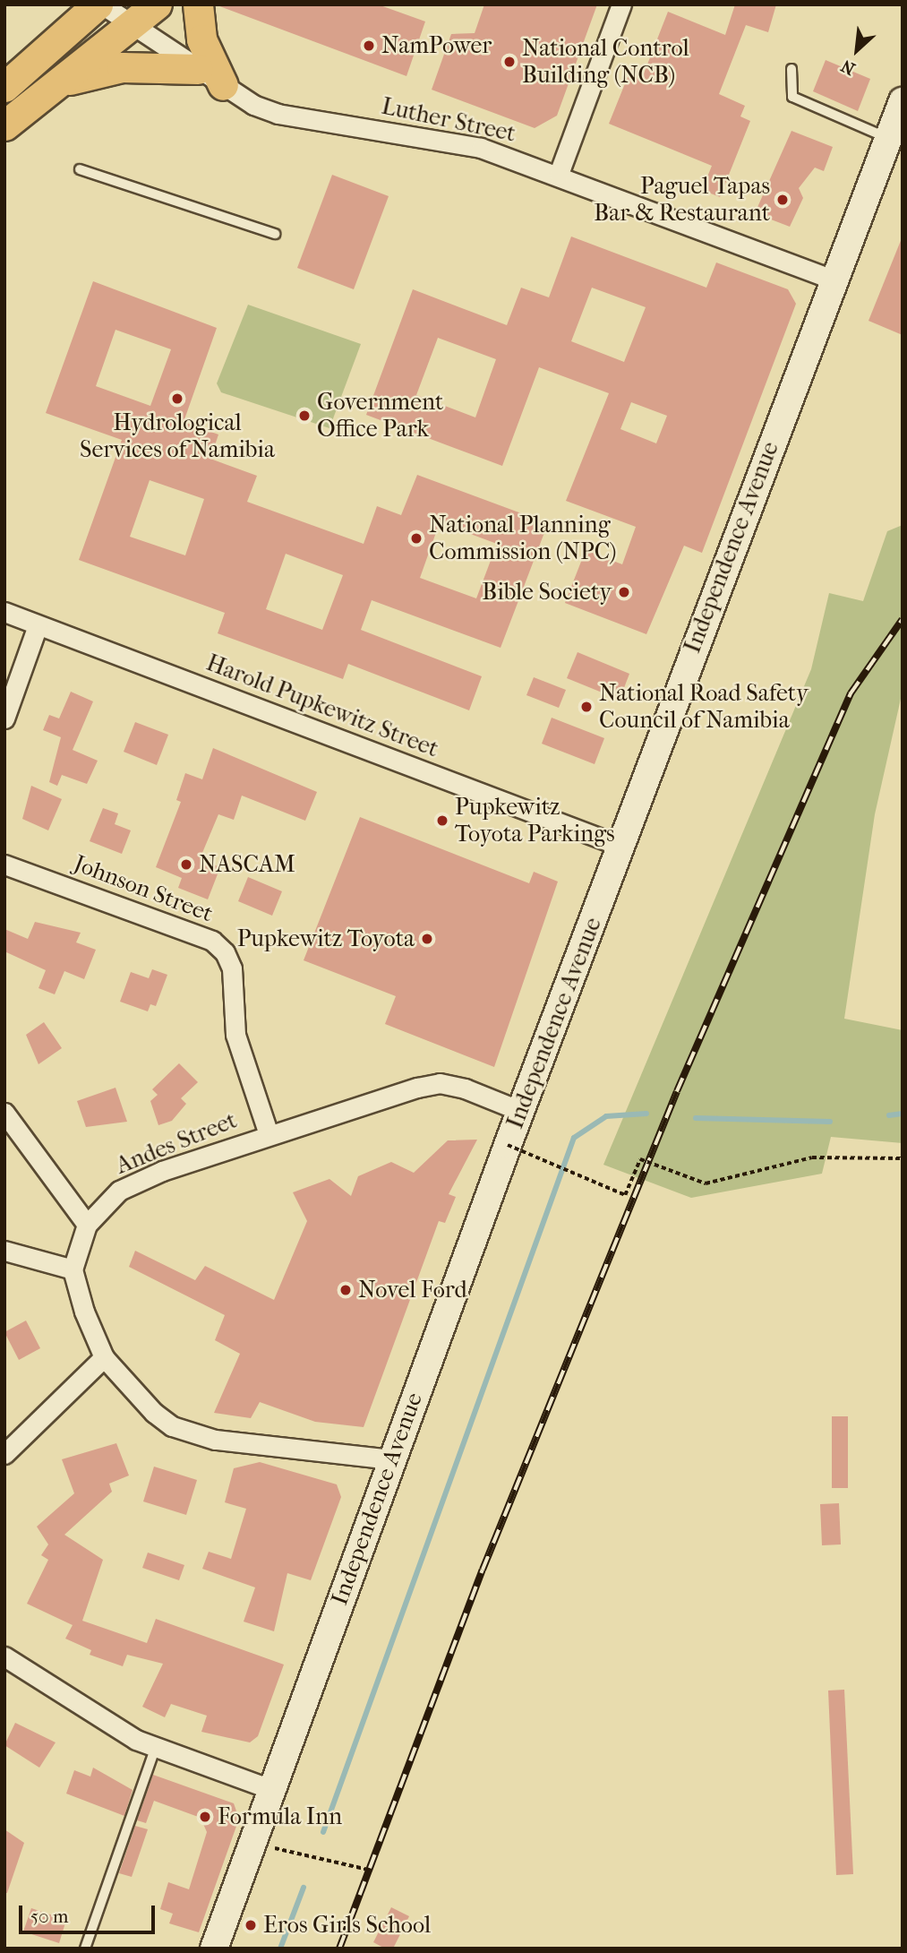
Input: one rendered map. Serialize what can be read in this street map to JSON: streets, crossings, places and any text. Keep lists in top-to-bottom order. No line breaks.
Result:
{"streets":{"main road":["Independence Avenue"],"street":["Luther Street","Harold Pupkewitz Street","Johnson Street","Andes Street"]},"crossings":[["Luther Street","Independence Avenue"],["Independence Avenue","Harold Pupkewitz Street"],["Independence Avenue","Andes Street"],["Johnson Street","Andes Street"]],"places":["NamPower","National Control Building (NCB)","Paguel Tapas Bar & Restaurant","Hydrological Services of Namibia","Government Office Park","National Planning Commission (NPC)","Bible Society","National Road Safety Council of Namibia","Pupkewitz Toyota Parkings","NASCAM","Pupkewitz Toyota","Novel Ford","Formula Inn","Eros Girls School"],"scale_bar":"50 m","north":"bottom left"}
